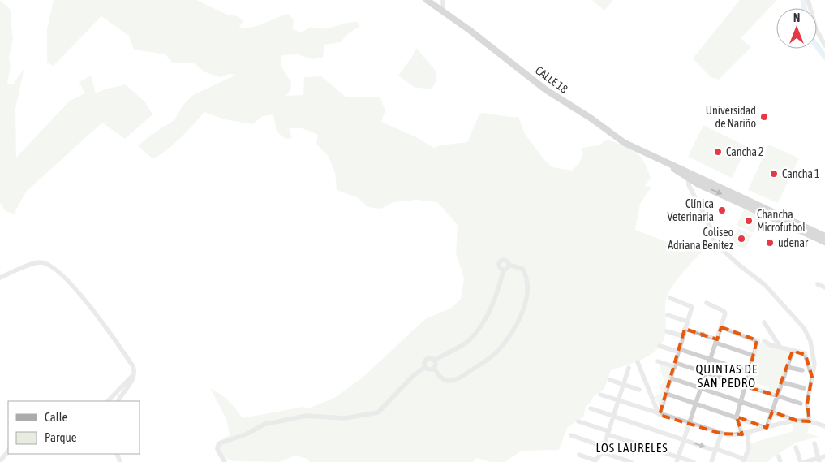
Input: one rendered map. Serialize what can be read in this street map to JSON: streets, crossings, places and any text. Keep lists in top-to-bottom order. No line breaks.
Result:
{"streets":{"main road":["CALLE 18"]},"districts":["QUINTAS DE SAN PEDRO","LOS LAURELES"],"places":["Universidad de Nariño","Cancha 2","Cancha 1","Clínica Veterinaria","Chancha Microfutbol","Coliseo Adriana Benitez","udenar"],"legend":["Calle","Parque"],"north":"top"}
